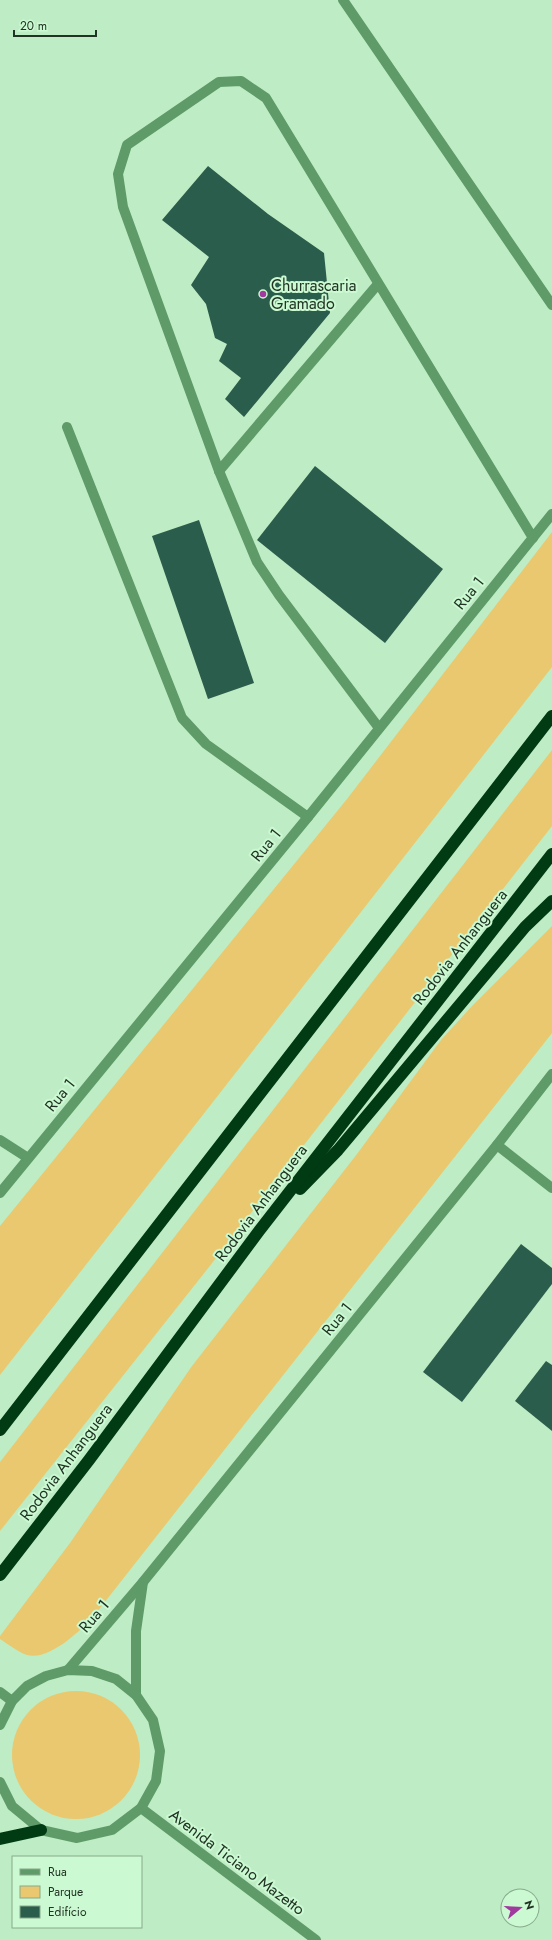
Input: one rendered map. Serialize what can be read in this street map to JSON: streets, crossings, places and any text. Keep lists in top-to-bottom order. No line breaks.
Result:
{"streets":{"highway":["Rodovia Anhanguera"],"street":["Rua 1","Avenida Ticiano Mazetto"]},"places":["Churrascaria Gramado"],"legend":["Rua","Parque","Edifício"],"scale_bar":"20 m","north":"right"}
